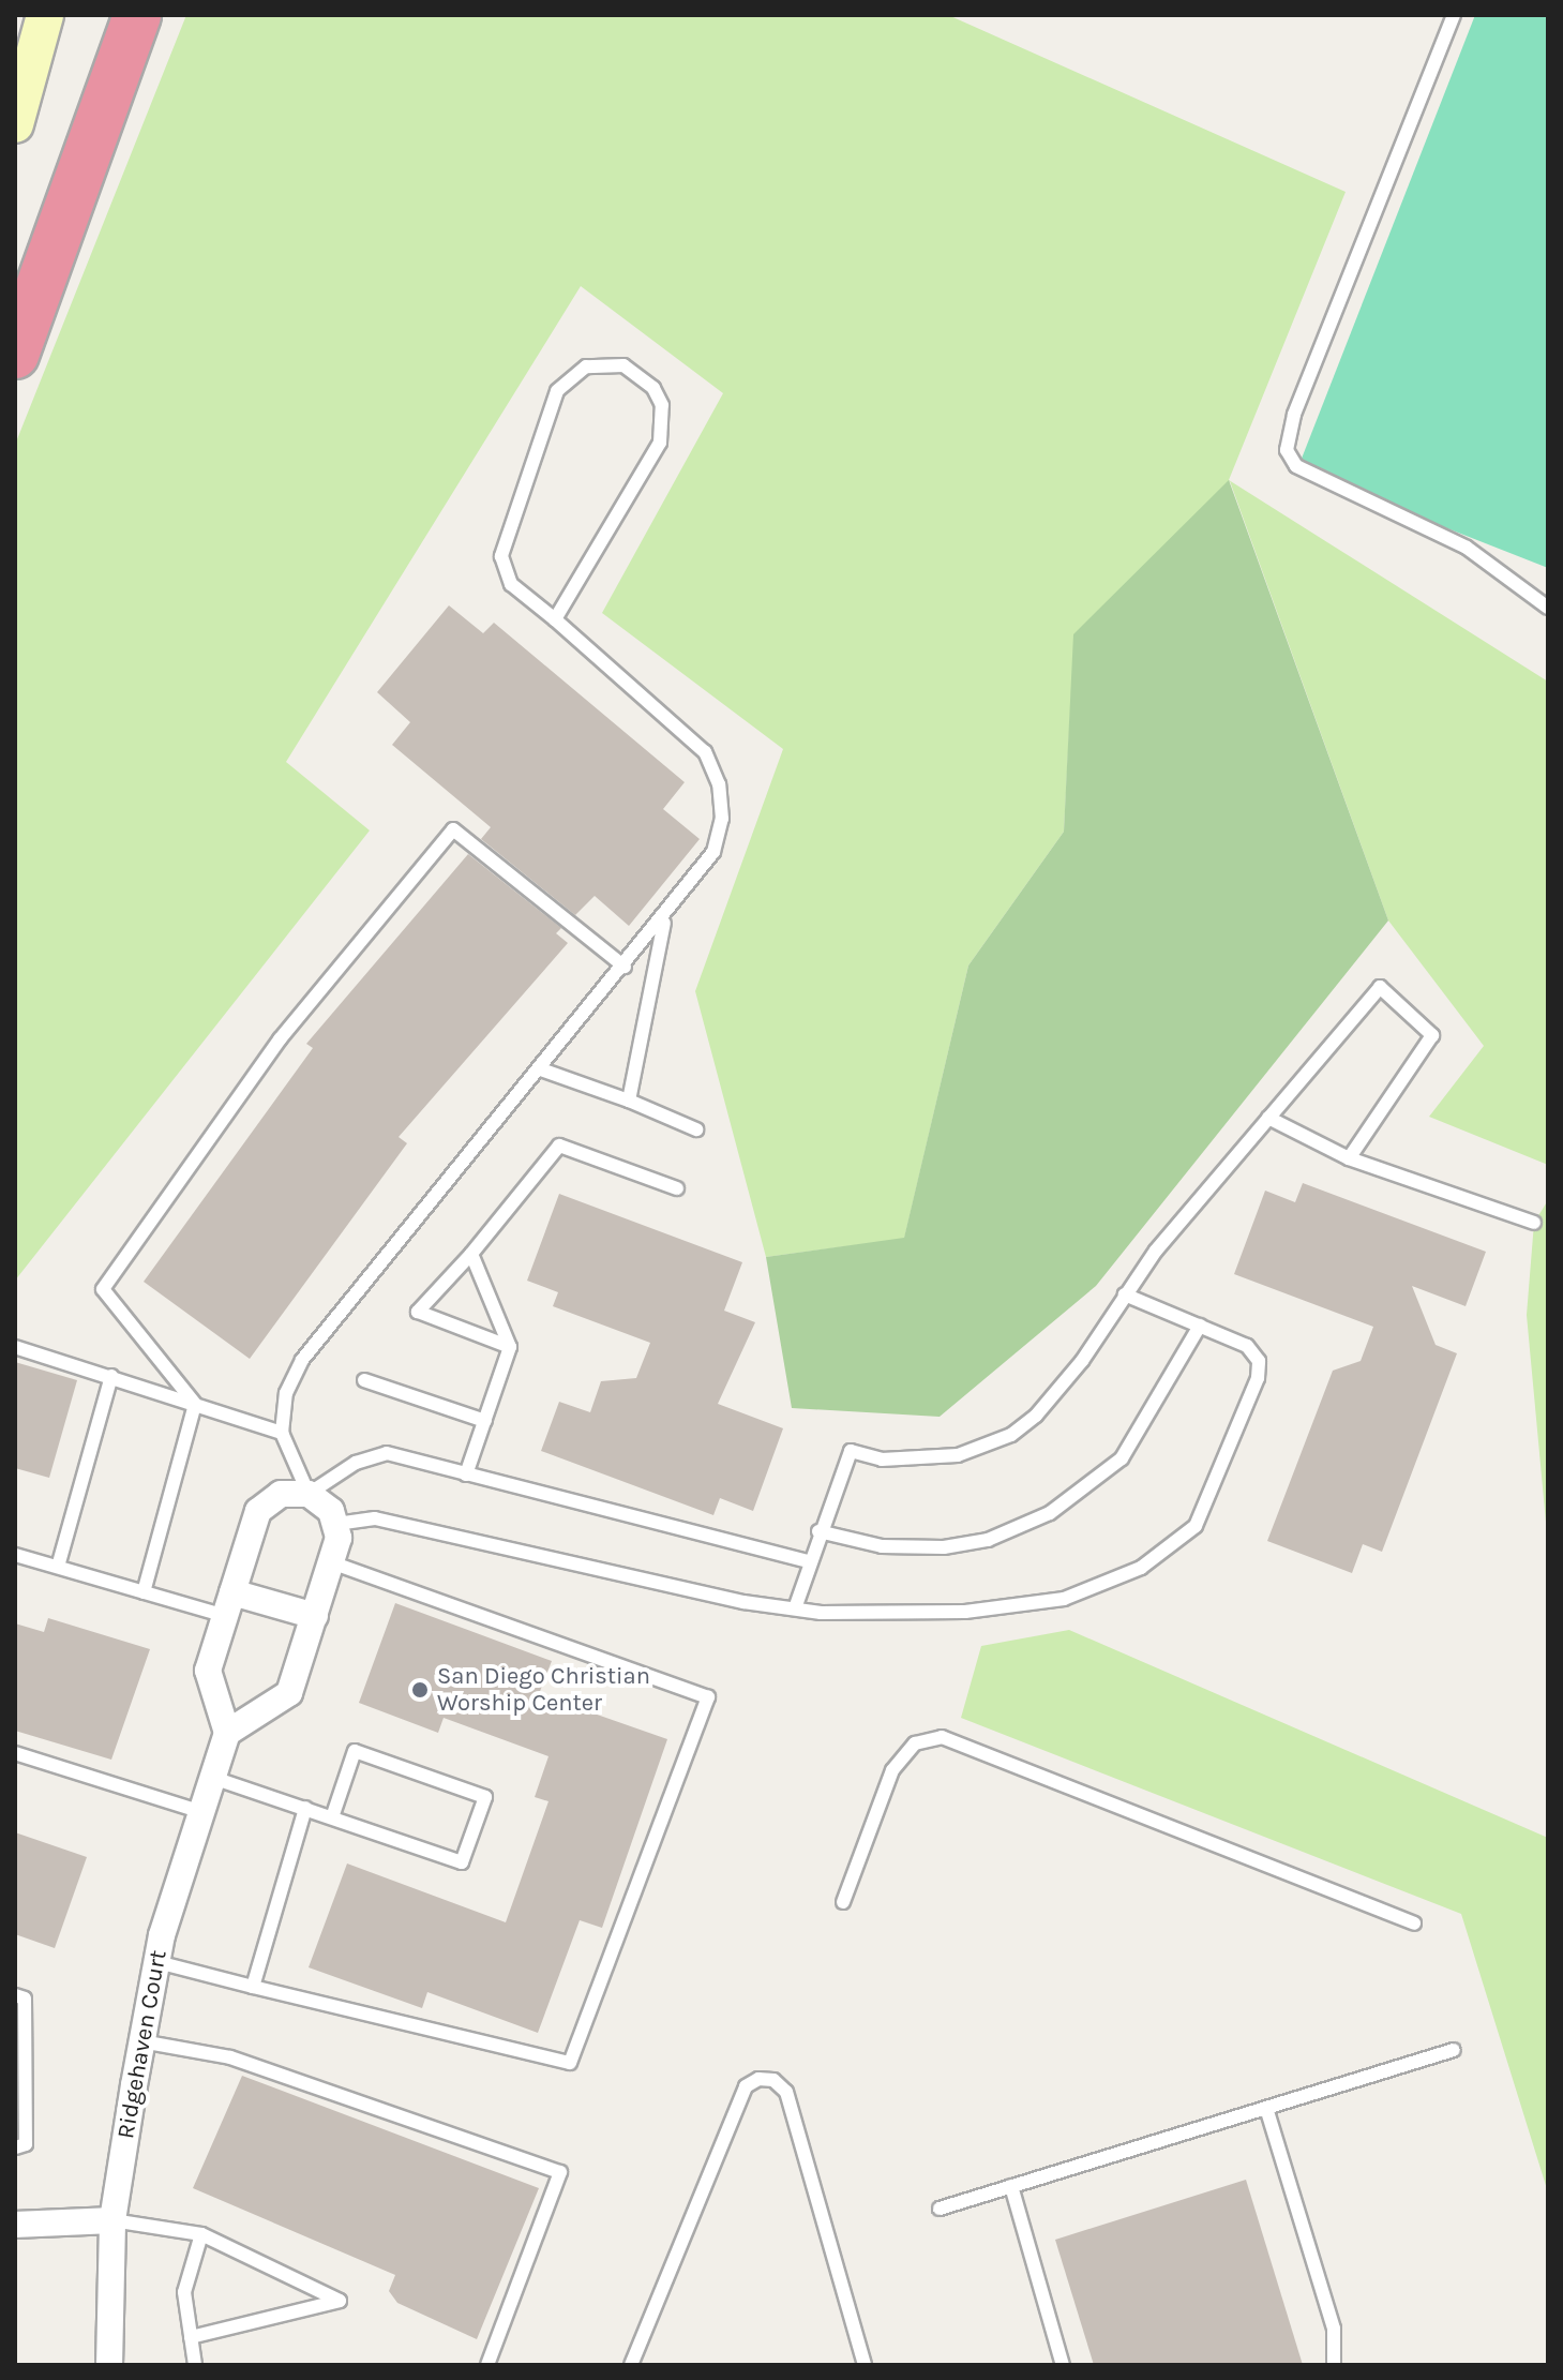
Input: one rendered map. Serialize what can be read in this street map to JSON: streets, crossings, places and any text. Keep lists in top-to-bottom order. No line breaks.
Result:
{"streets":{"street":["Ridgehaven Court"]},"places":["San Diego Christian Worship Center"]}
